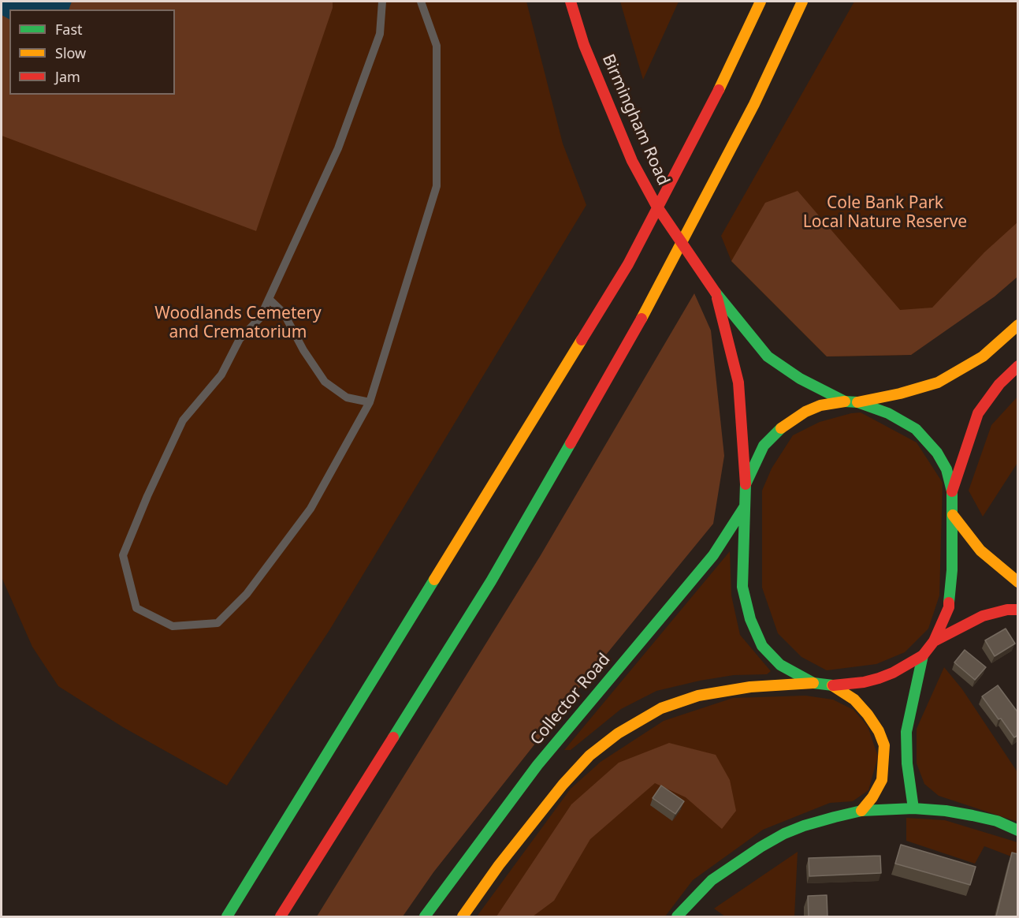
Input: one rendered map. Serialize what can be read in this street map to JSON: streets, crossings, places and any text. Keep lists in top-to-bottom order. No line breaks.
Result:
{"streets":{"main road":["Birmingham Road","Collector Road"]},"crossings":[["Birmingham Road","Collector Road"]],"parks":["Cole Bank Park Local Nature Reserve","Woodlands Cemetery and Crematorium"],"legend":["Fast","Slow","Jam"]}
